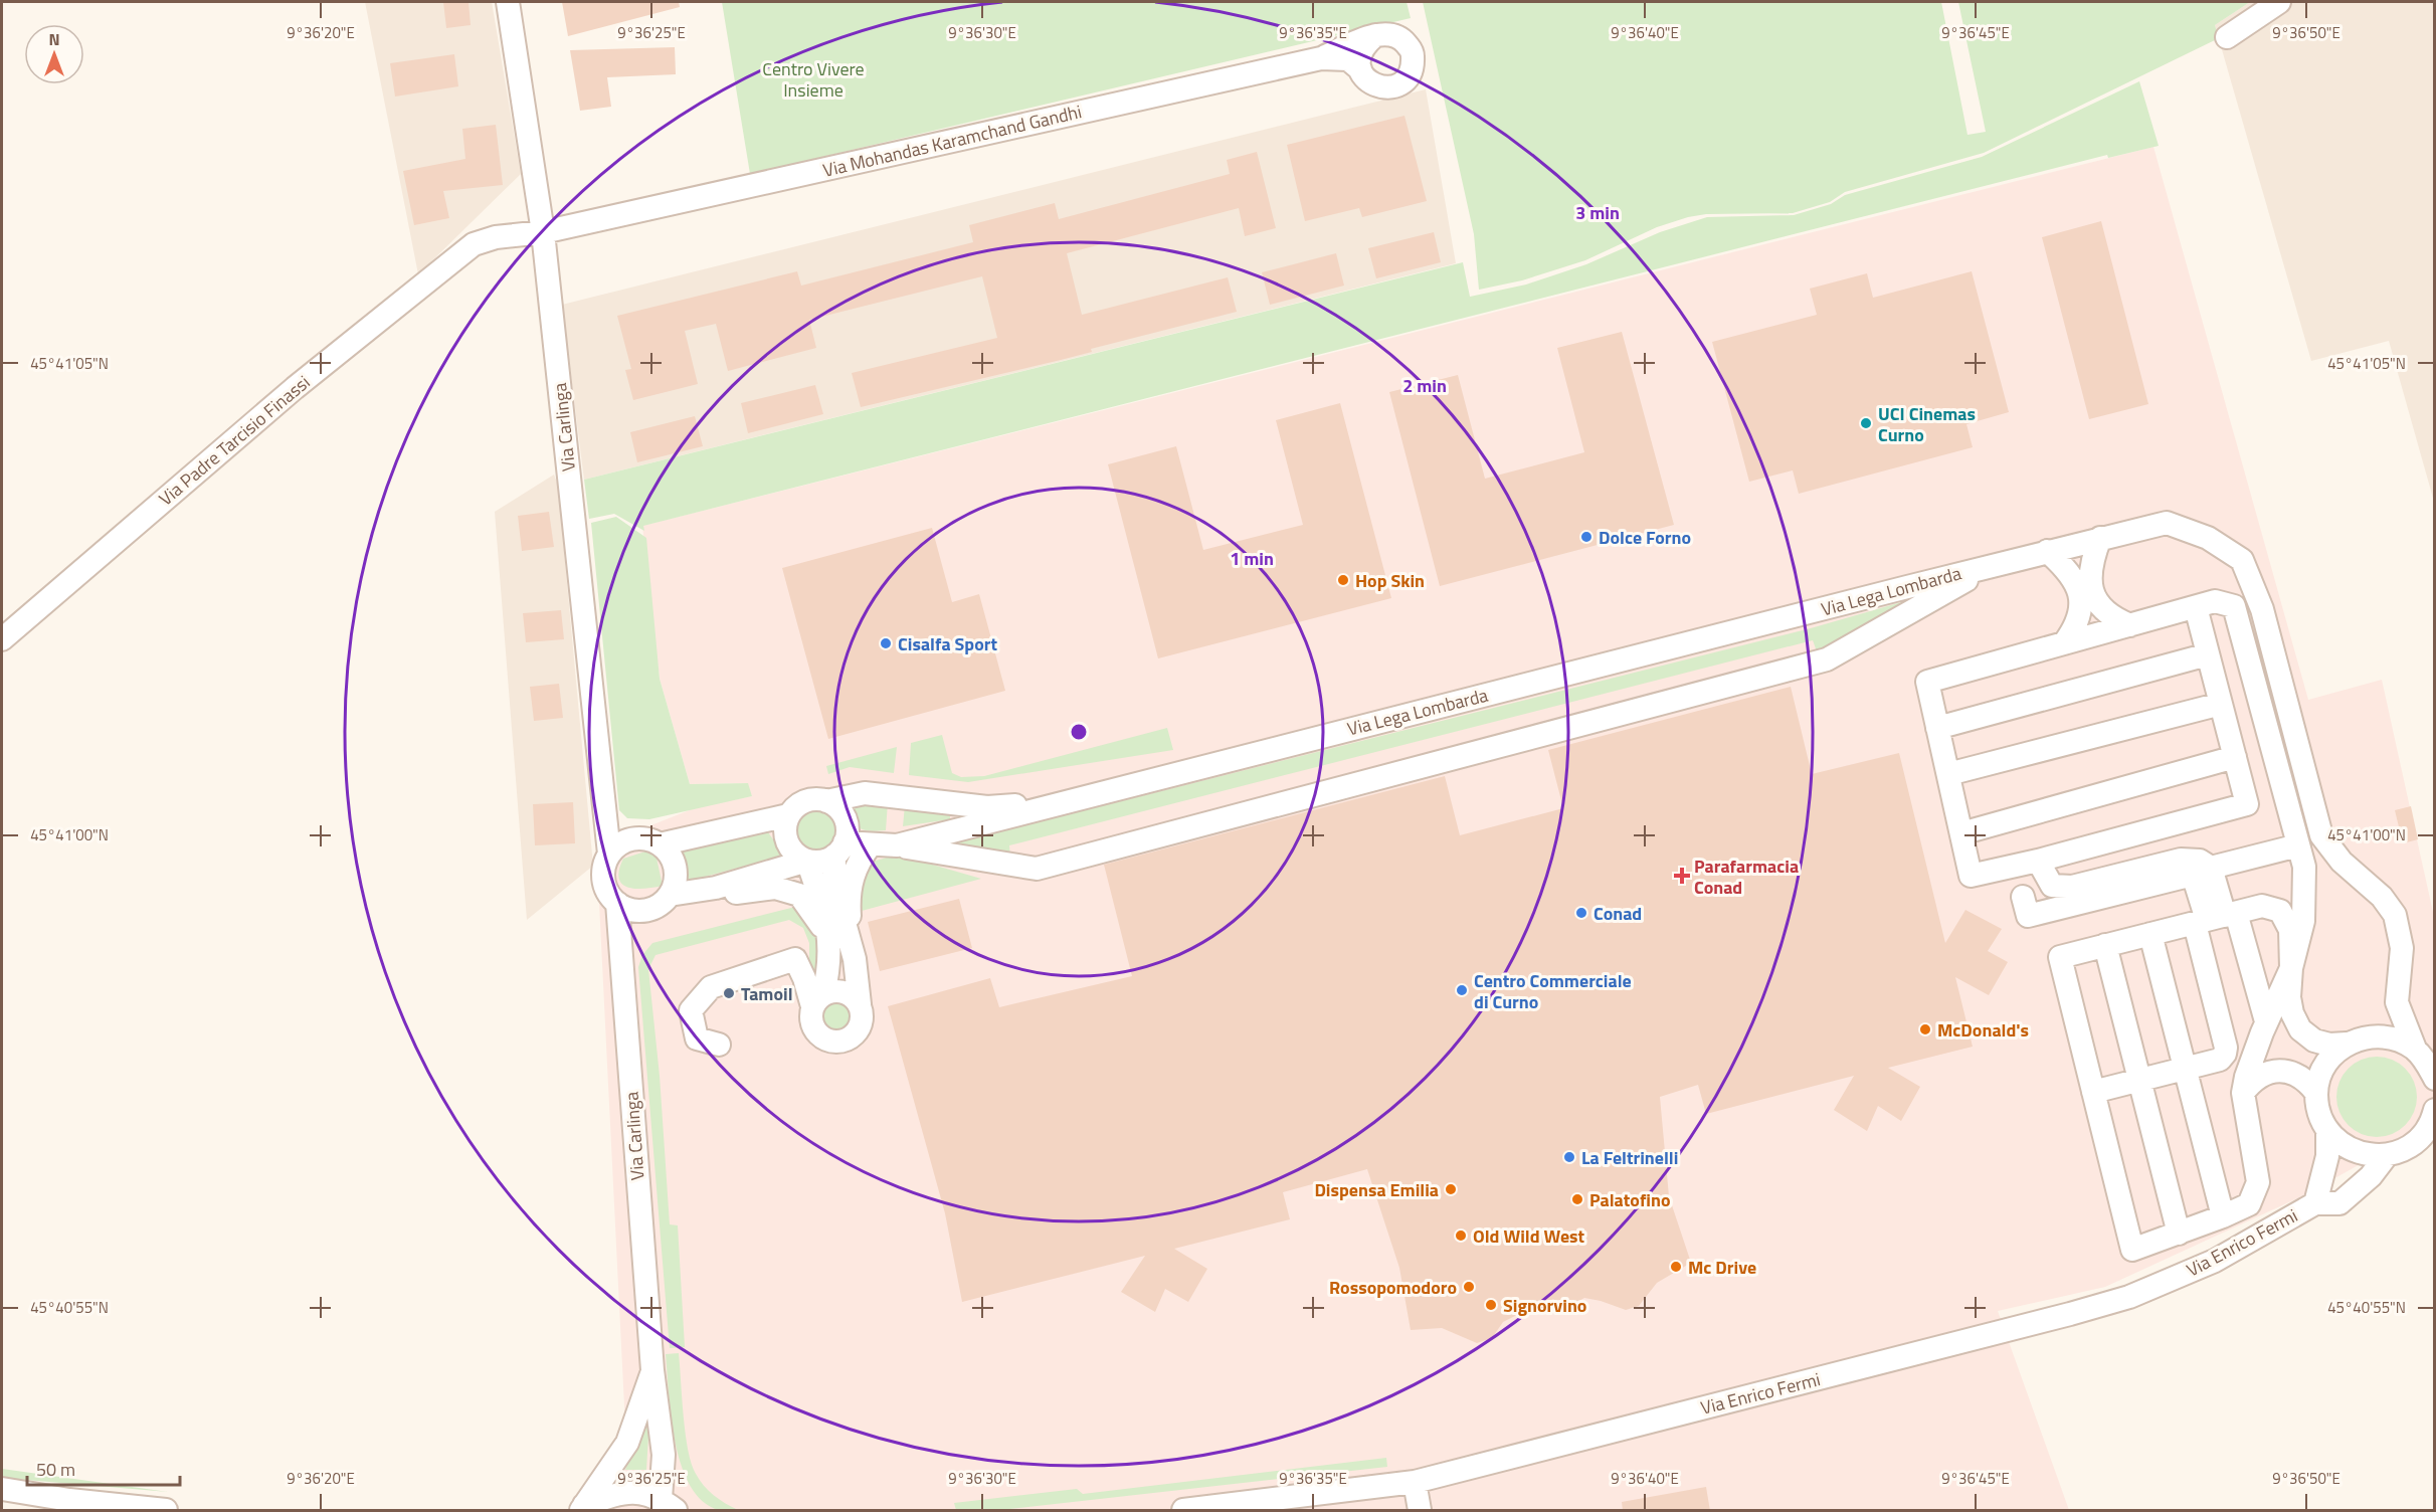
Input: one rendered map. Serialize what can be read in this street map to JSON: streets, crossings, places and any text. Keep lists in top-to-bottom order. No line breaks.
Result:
{"streets":{"street":["Via Mohandas Karamchand Gandhi","Via Carlinga","Via Padre Tarcisio Finassi","Via Lega Lombarda","Via Enrico Fermi"]},"crossings":[["Via Mohandas Karamchand Gandhi","Via Carlinga"],["Via Mohandas Karamchand Gandhi","Via Padre Tarcisio Finassi"],["Via Carlinga","Via Padre Tarcisio Finassi"],["Via Carlinga","Via Lega Lombarda"]],"parks":["Centro Vivere Insieme"],"places":{"other":["UCI Cinemas Curno","Dolce Forno","Hop Skin","Cisalfa Sport","Conad","Centro Commerciale di Curno","Tamoil","McDonald's","La Feltrinelli","Dispensa Emilia","Palatofino","Old Wild West","Mc Drive","Rossopomodoro","Signorvino"],"health":["Parafarmacia Conad"]},"scale_bar":"50 m","north":"top","coordinates":["9°36'20\"E","9°36'25\"E","9°36'30\"E","9°36'35\"E","9°36'40\"E","9°36'45\"E","9°36'50\"E","45°41'05\"N","45°41'00\"N","45°40'55\"N"],"rings":["3 min","2 min","1 min"]}
